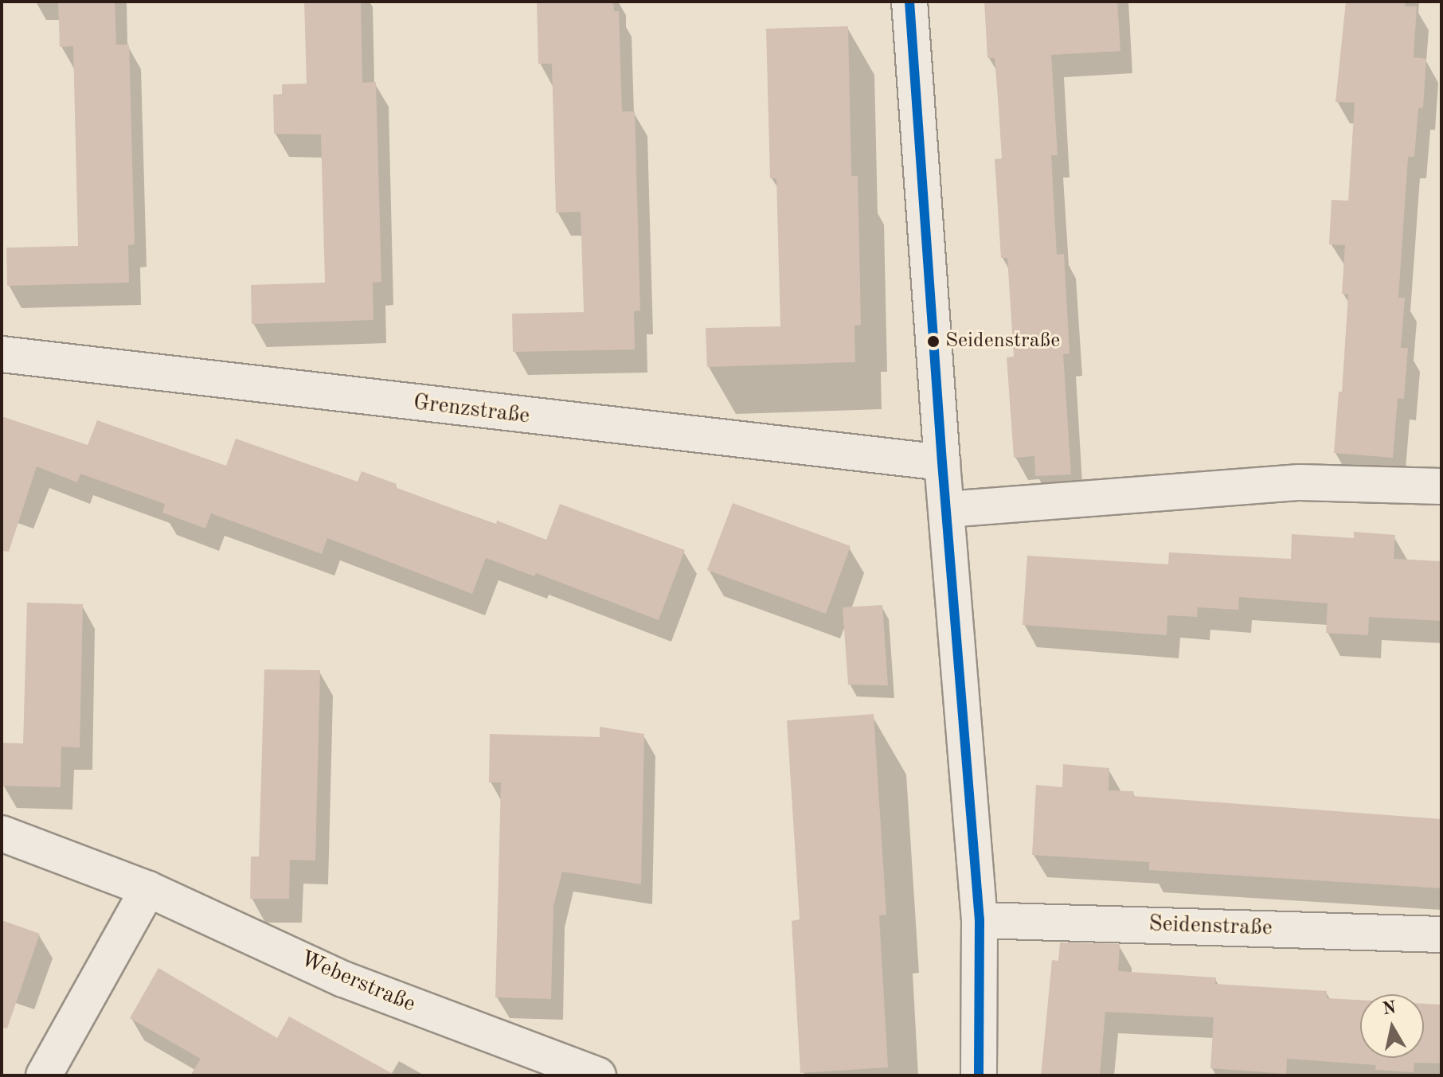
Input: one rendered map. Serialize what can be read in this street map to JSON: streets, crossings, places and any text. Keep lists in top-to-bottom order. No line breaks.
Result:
{"streets":{"street":["Grenzstraße","Seidenstraße","Weberstraße"]},"places":["Seidenstraße"],"north":"top"}
